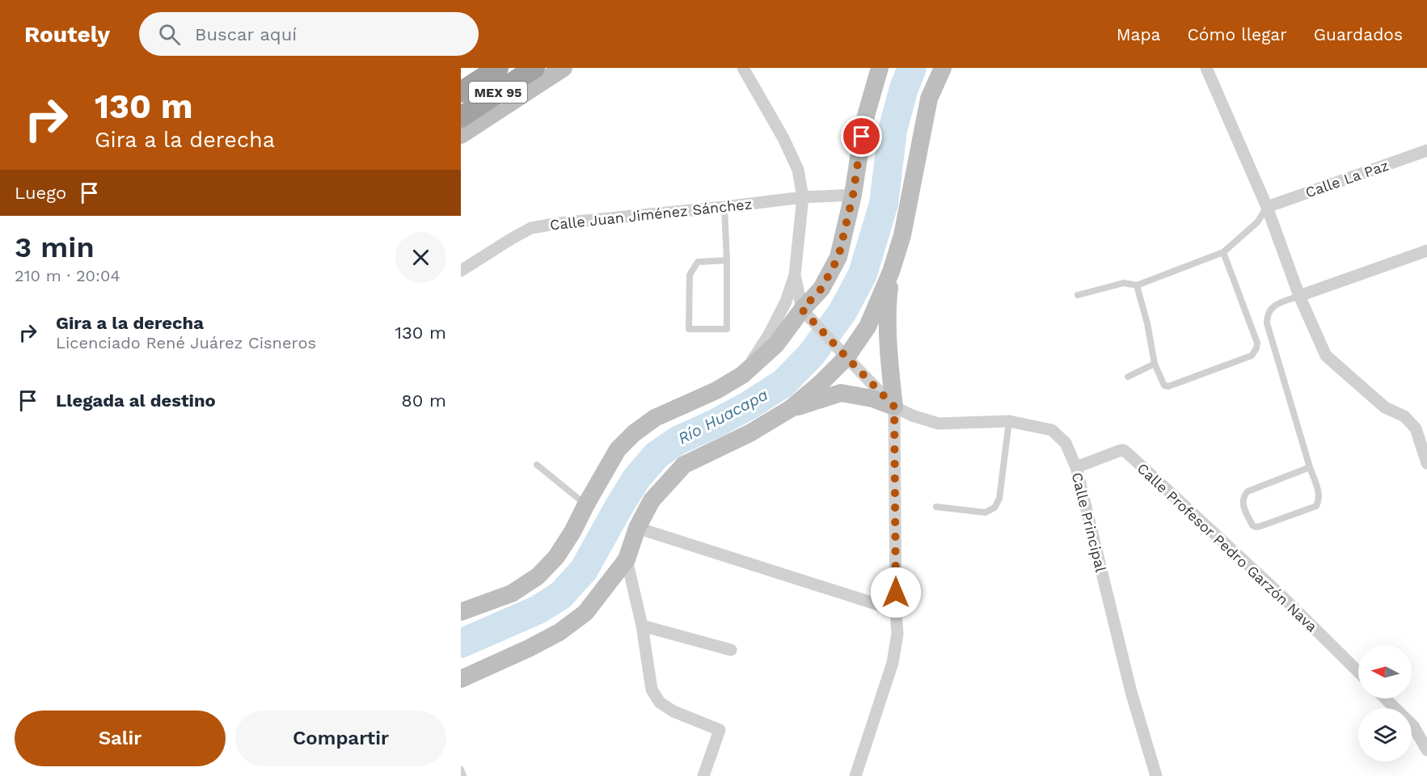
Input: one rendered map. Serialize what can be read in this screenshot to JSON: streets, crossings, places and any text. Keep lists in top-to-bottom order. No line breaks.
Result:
{"streets":{"highway":["MEX 95"],"street":["Calle La Paz","Calle Juan Jiménez Sánchez","Calle Principal","Calle Profesor Pedro Garzón Nava"]},"crossings":[["Calle Principal","Calle Profesor Pedro Garzón Nava"]],"water":["Río Huacapa"],"north":"left","page":{"header":"Routely","search":"Buscar aquí","nav":["Mapa","Cómo llegar","Guardados"],"turn":["130 m","Gira a la derecha"],"then":"Luego","heading":["3 min","210 m · 20:04"],"list":[{"name":"Gira a la derecha","note":"Licenciado René Juárez Cisneros","value":"130 m"},{"name":"Llegada al destino","value":"80 m"}],"buttons":["Salir","Compartir"]}}
